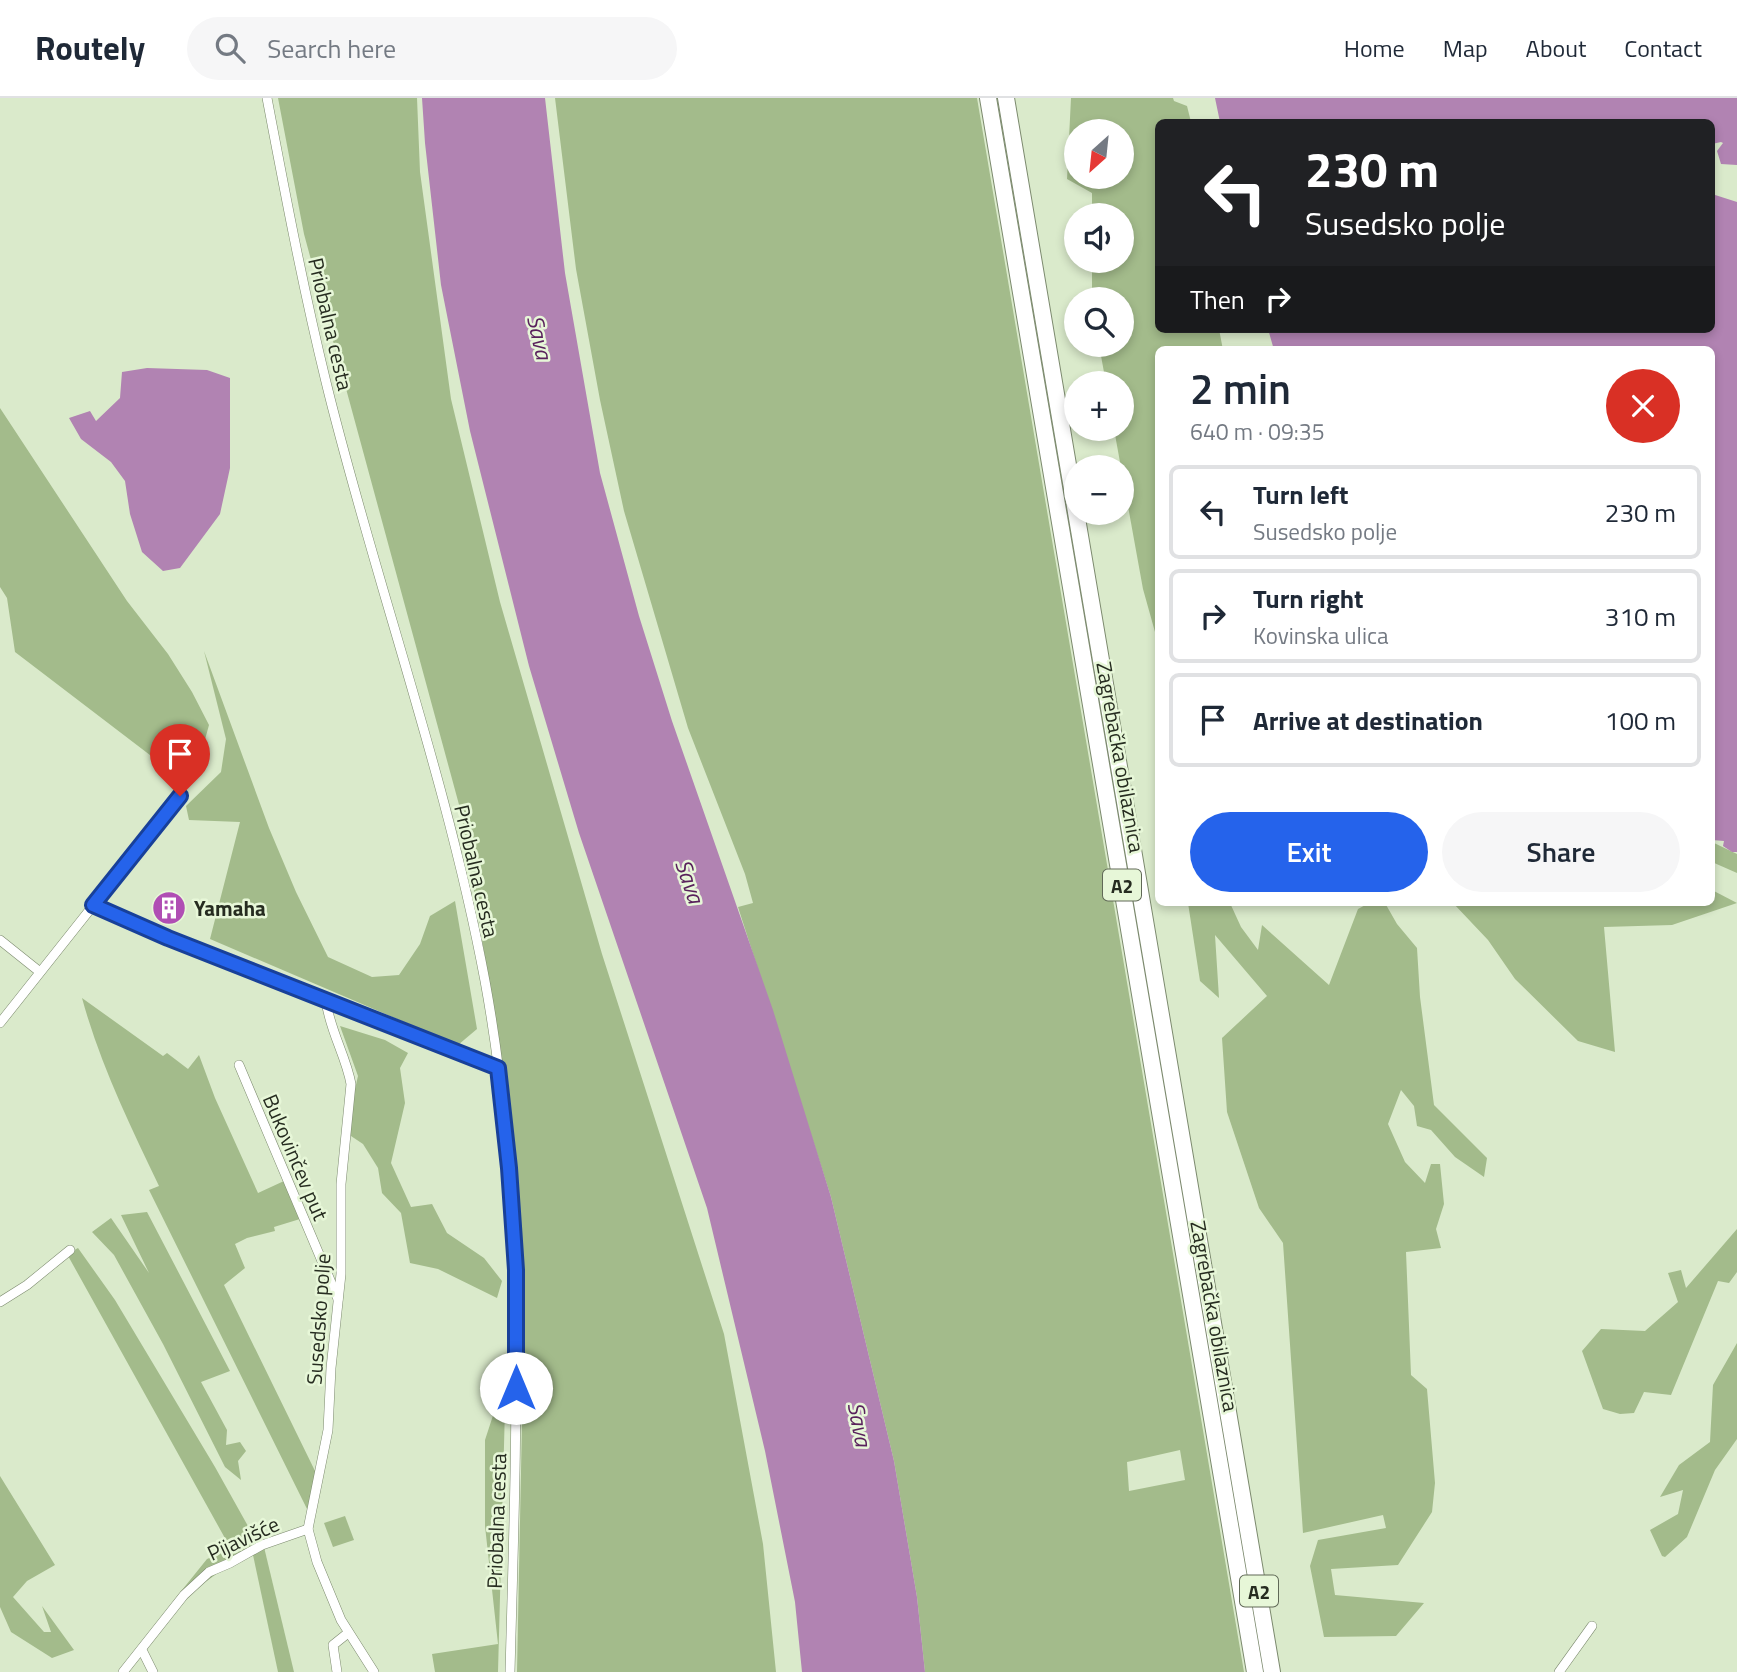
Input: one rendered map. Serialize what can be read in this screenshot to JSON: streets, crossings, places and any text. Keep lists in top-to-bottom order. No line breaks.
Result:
{"streets":{"highway":["Zagrebačka obilaznica","A2"],"street":["Priobalna cesta","Bukovinčev put","Susedsko polje","Pijavišće"]},"crossings":[["Bukovinčev put","Susedsko polje"],["Susedsko polje","Pijavišće"]],"water":["Sava"],"places":{"building":["Yamaha"]},"north":"bottom left","page":{"header":"Routely","search":"Search here","nav":["Home","Map","About","Contact"],"map_buttons":["+","−"],"turn":["230 m","Susedsko polje"],"then":"Then","heading":["2 min","640 m · 09:35"],"list":[{"name":"Turn left","note":"Susedsko polje","value":"230 m"},{"name":"Turn right","note":"Kovinska ulica","value":"310 m"},{"name":"Arrive at destination","value":"100 m"}],"buttons":["Exit","Share"]}}
